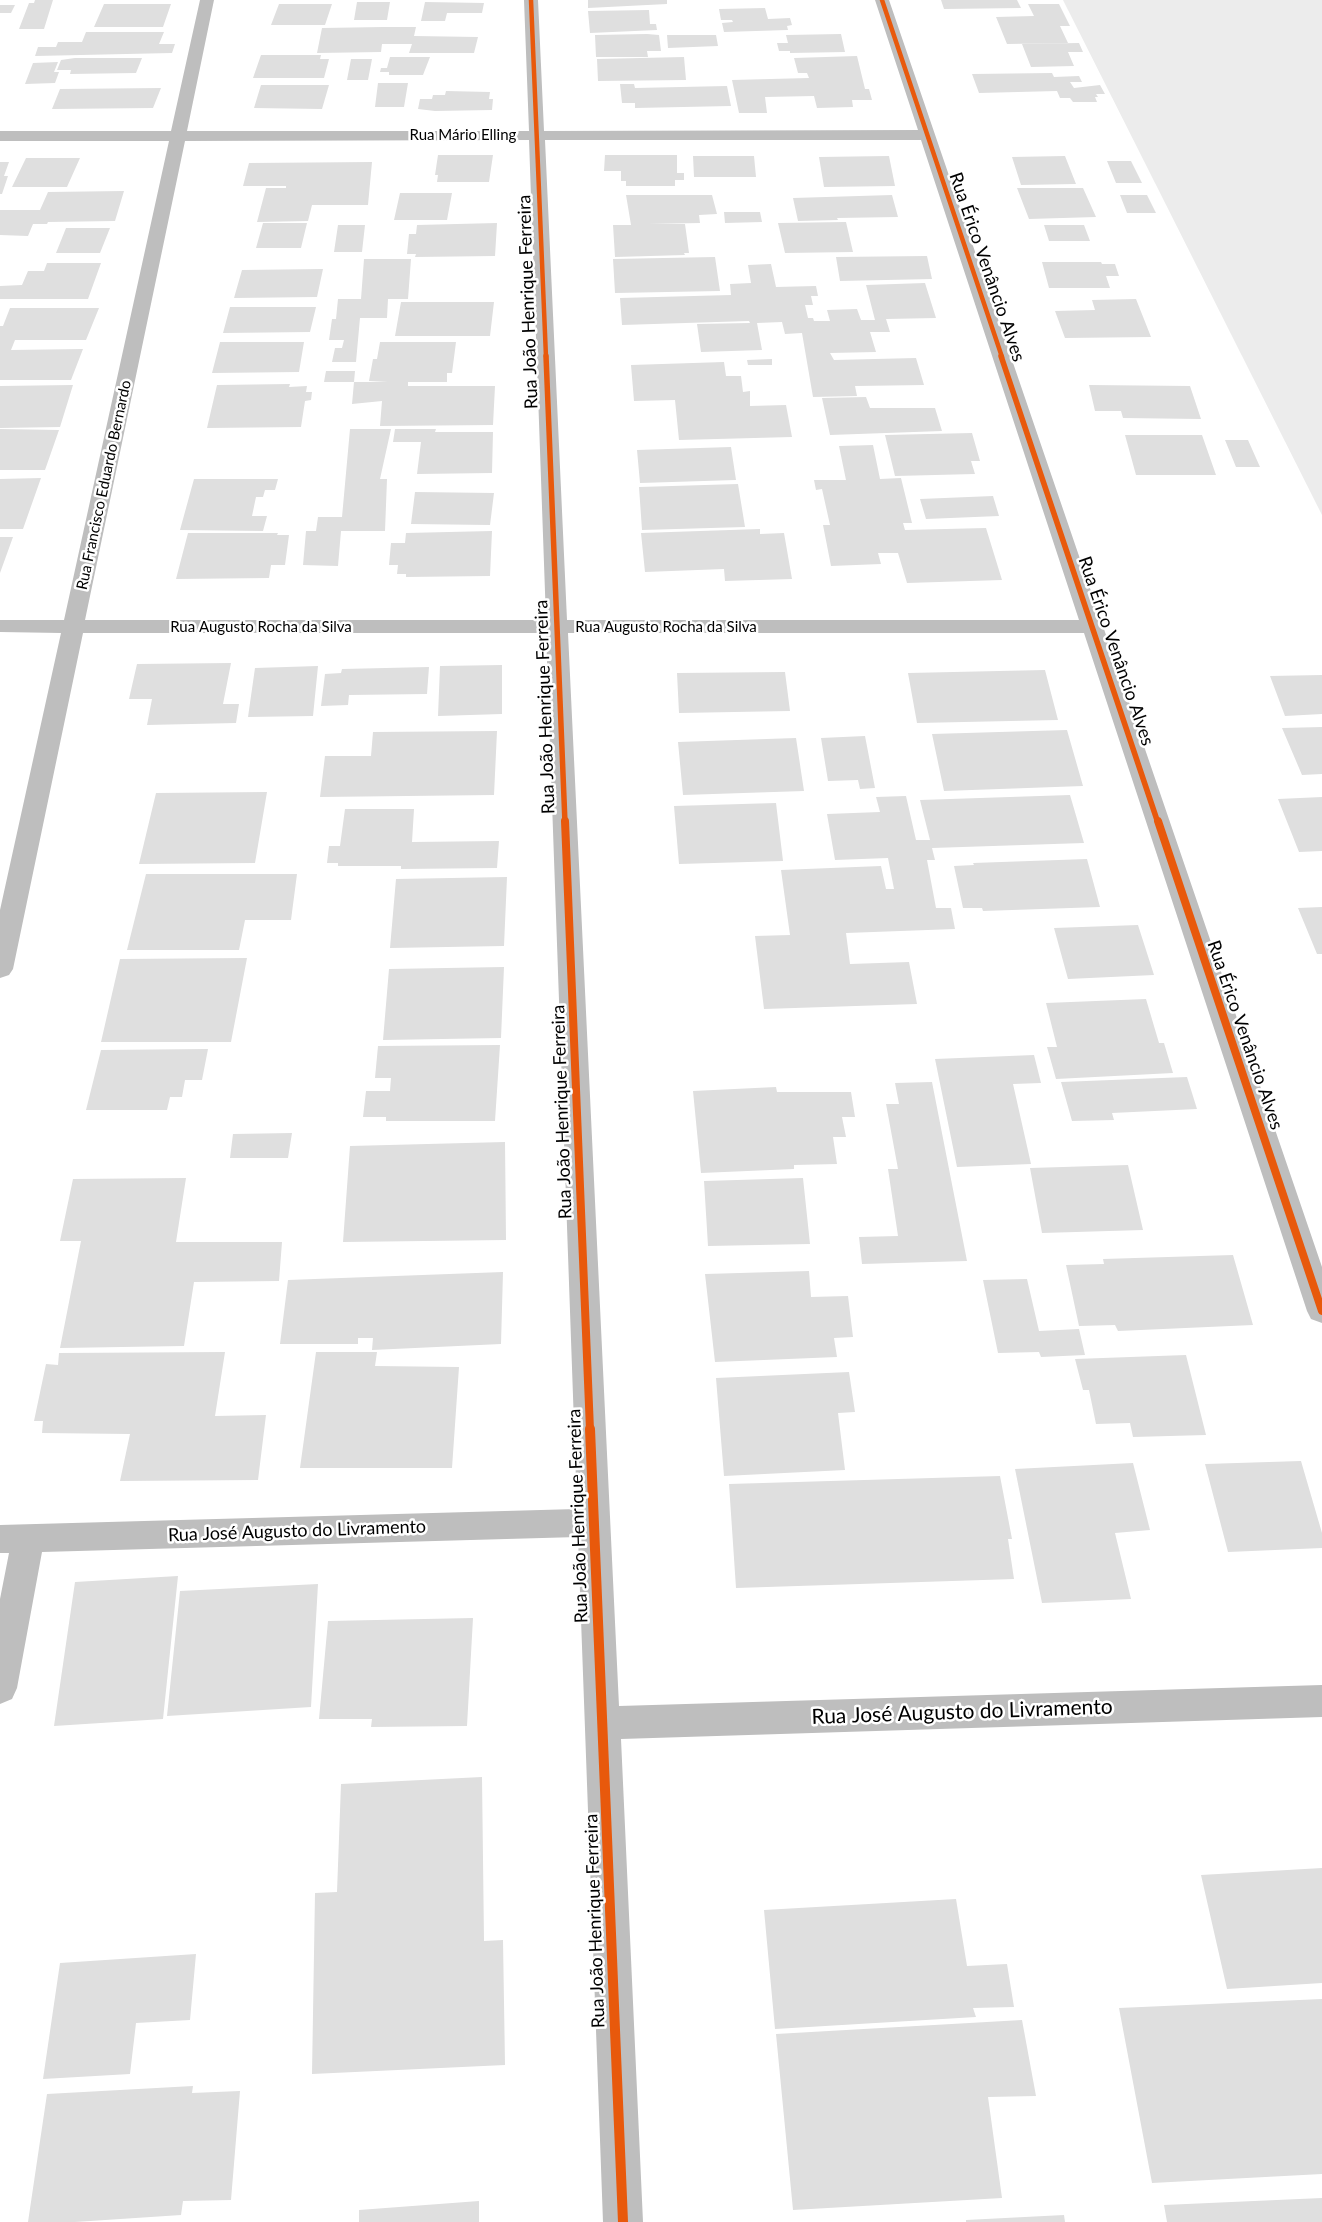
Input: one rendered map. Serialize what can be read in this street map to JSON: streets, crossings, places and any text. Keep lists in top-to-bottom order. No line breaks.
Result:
{"streets":{"street":["Rua Mário Elling","Rua Érico Venâncio Alves","Rua João Henrique Ferreira","Rua Francisco Eduardo Bernardo","Rua Augusto Rocha da Silva","Rua José Augusto do Livramento"]},"crossings":[["Rua Mário Elling","Rua Érico Venâncio Alves"],["Rua Mário Elling","Rua João Henrique Ferreira"],["Rua Mário Elling","Rua Francisco Eduardo Bernardo"],["Rua Érico Venâncio Alves","Rua Augusto Rocha da Silva"],["Rua João Henrique Ferreira","Rua Augusto Rocha da Silva"],["Rua João Henrique Ferreira","Rua José Augusto do Livramento"],["Rua Francisco Eduardo Bernardo","Rua Augusto Rocha da Silva"]]}
